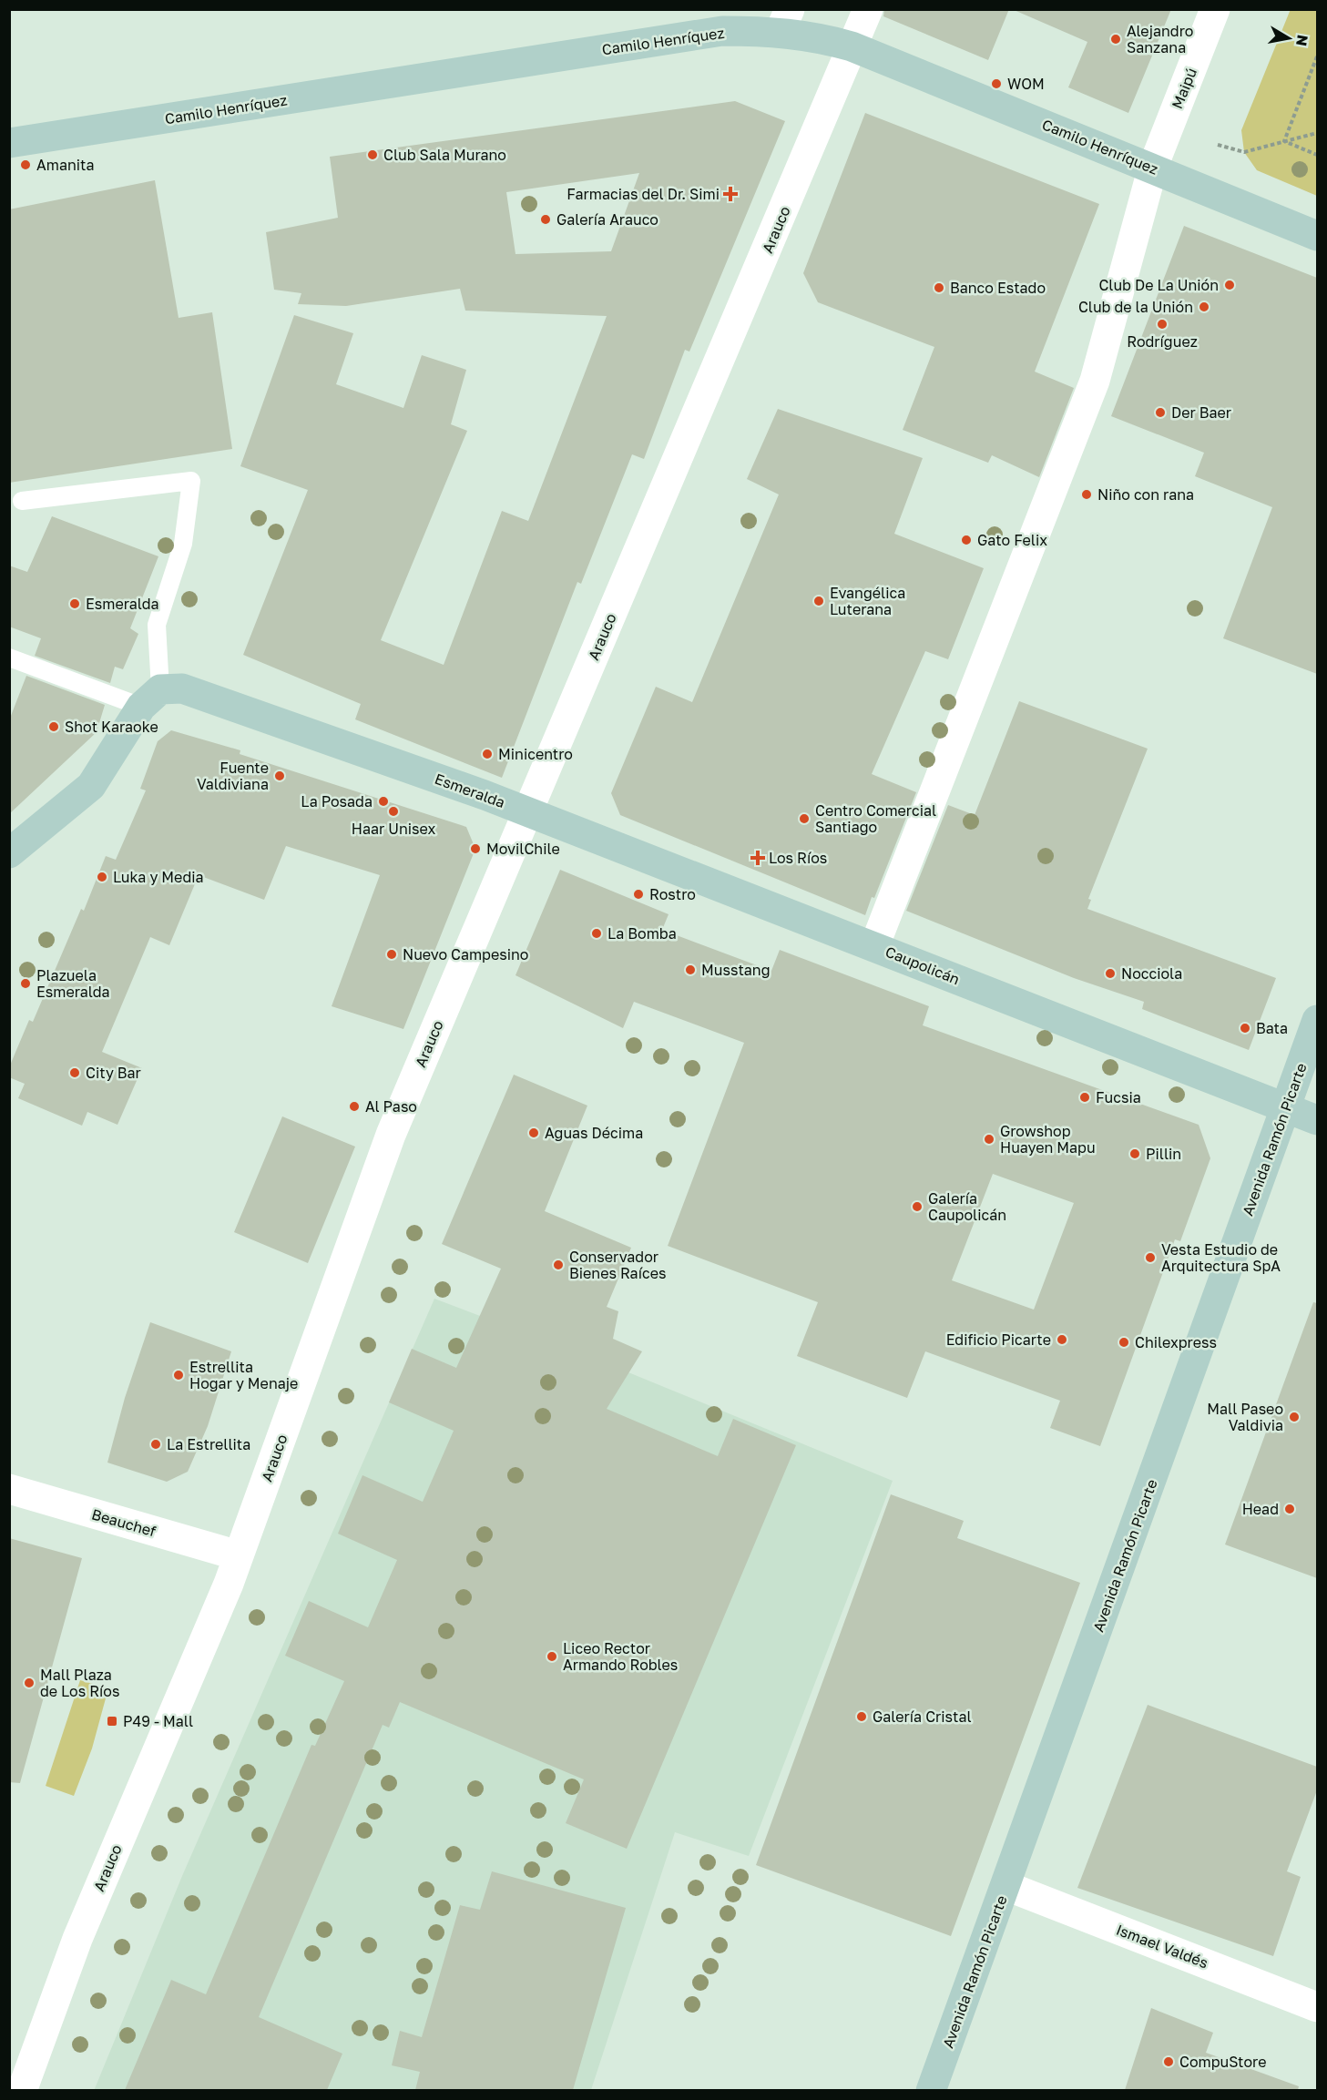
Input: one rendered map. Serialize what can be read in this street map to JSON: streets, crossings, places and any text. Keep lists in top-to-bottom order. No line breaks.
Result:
{"streets":{"street":["Camilo Henríquez","Maipú","Arauco","Esmeralda","Caupolicán","Avenida Ramón Picarte","Beauchef","Ismael Valdés"]},"crossings":[["Camilo Henríquez","Maipú"],["Camilo Henríquez","Arauco"],["Maipú","Caupolicán"],["Arauco","Esmeralda"],["Arauco","Caupolicán"],["Arauco","Beauchef"],["Esmeralda","Caupolicán"],["Caupolicán","Avenida Ramón Picarte"],["Avenida Ramón Picarte","Ismael Valdés"]],"places":{"other":["Alejandro Sanzana","WOM","Club Sala Murano","Amanita","Galería Arauco","Club De La Unión","Banco Estado","Club de la Unión","Rodríguez","Der Baer","Niño con rana","Gato Felix","Evangélica Luterana","Esmeralda","Shot Karaoke","Minicentro","Fuente Valdiviana","La Posada","Haar Unisex","Centro Comercial Santiago","MovilChile","Luka y Media","Rostro","La Bomba","Nuevo Campesino","Musstang","Nocciola","Plazuela Esmeralda","Bata","City Bar","Fucsia","Al Paso","Aguas Décima","Growshop Huayen Mapu","Pillin","Galería Caupolicán","Vesta Estudio de Arquitectura SpA","Conservador Bienes Raíces","Edificio Picarte","Chilexpress","Estrellita Hogar y Menaje","Mall Paseo Valdivia","La Estrellita","Head","Liceo Rector Armando Robles","Mall Plaza de Los Ríos","Galería Cristal","CompuStore"],"health":["Farmacias del Dr. Simi","Los Ríos"],"transit":["P49 - Mall"]},"north":"right"}
